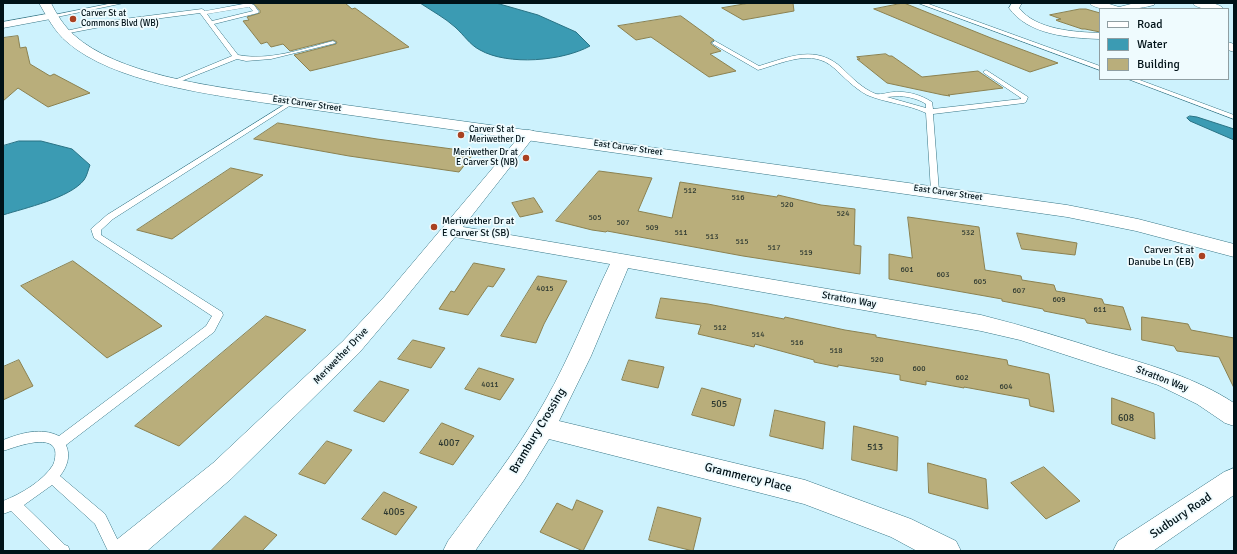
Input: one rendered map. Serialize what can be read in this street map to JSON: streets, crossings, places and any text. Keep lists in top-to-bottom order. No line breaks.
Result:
{"streets":{"street":["East Carver Street","Stratton Way","Meriwether Drive","Brambury Crossing","Grammercy Place","Sudbury Road"]},"crossings":[["East Carver Street","Meriwether Drive"],["Stratton Way","Meriwether Drive"],["Stratton Way","Brambury Crossing"],["Brambury Crossing","Grammercy Place"]],"places":["Carver St at Commons Blvd (WB)","Carver St at Meriwether Dr","Meriwether Dr at E Carver St (NB)","Meriwether Dr at E Carver St (SB)","Carver St at Danube Ln (EB)"],"house_numbers":["512","516","520","524","505","507","509","511","532","513","515","517","519","601","603","605","4015","607","609","611","512","514","516","518","520","600","602","4011","604","505","608","4007","513","4005"],"legend":["Road","Water","Building"]}
